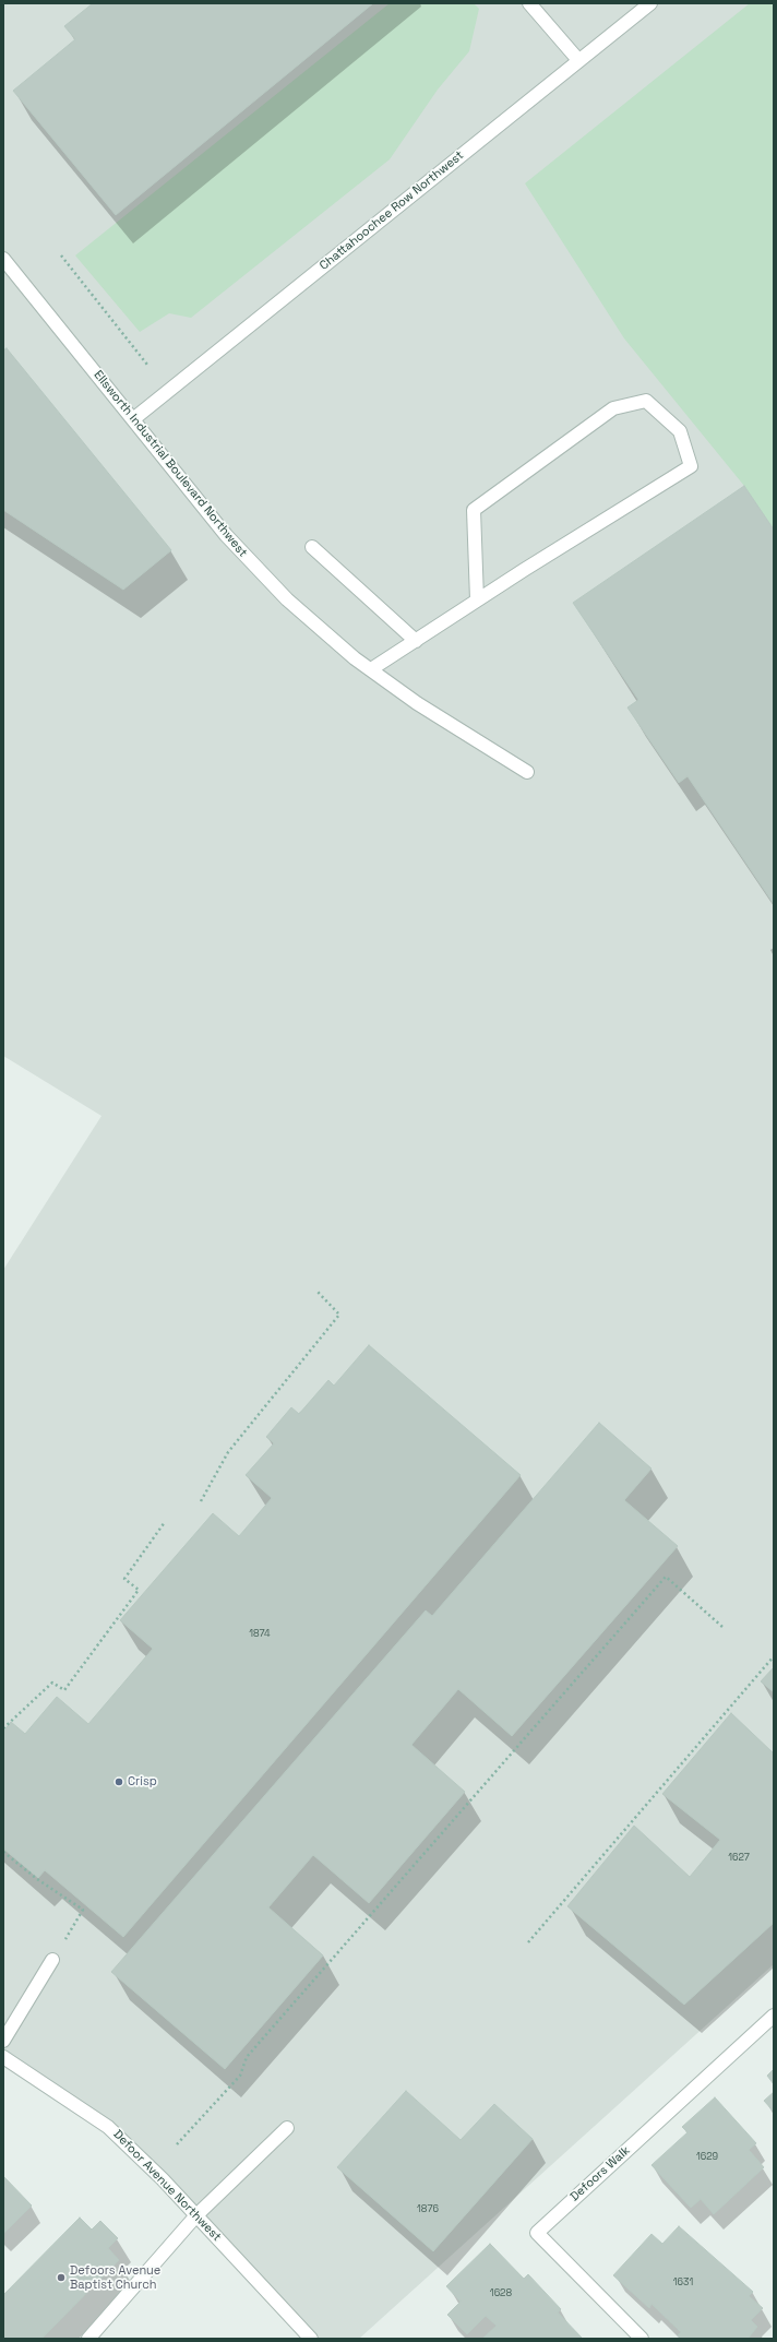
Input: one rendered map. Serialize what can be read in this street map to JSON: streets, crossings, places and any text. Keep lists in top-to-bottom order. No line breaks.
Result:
{"streets":{"street":["Chattahoochee Row Northwest","Ellsworth Industrial Boulevard Northwest","Defoors Walk","Defoor Avenue Northwest"]},"crossings":[["Chattahoochee Row Northwest","Ellsworth Industrial Boulevard Northwest"]],"places":["Crisp","Defoors Avenue Baptist Church"],"house_numbers":["1874","1627","1629","1876","1631","1628"]}
